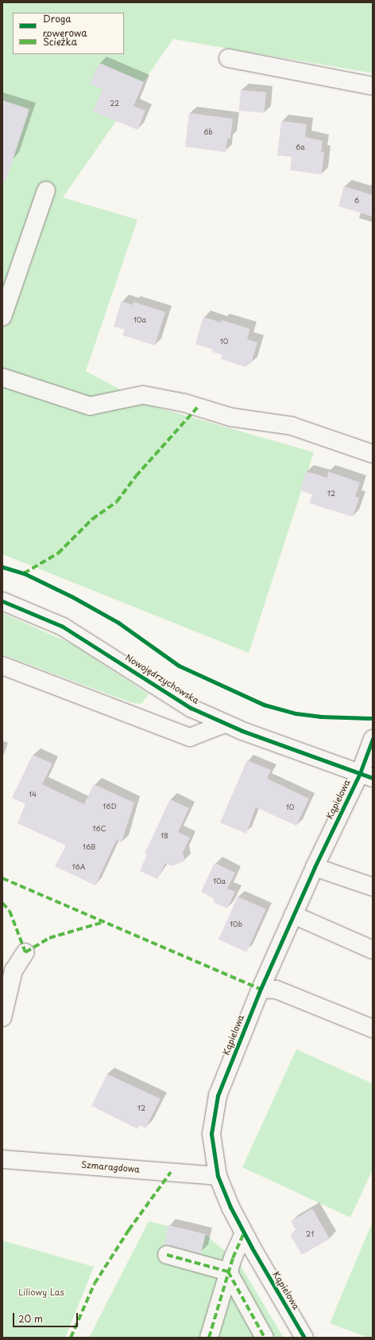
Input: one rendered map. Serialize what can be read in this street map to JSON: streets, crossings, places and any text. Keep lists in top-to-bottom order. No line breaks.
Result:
{"streets":{"street":["Nowojędrzychowska","Kąpielowa","Szmaragdowa"]},"crossings":[["Nowojędrzychowska","Kąpielowa"],["Kąpielowa","Szmaragdowa"]],"parks":["Liliowy Las"],"house_numbers":["22","6b","6a","6","10a","10","12","14","16D","10","16C","18","16B","16A","10a","10b","12","21"],"legend":["Droga rowerowa","Ścieżka"],"scale_bar":"20 m"}
